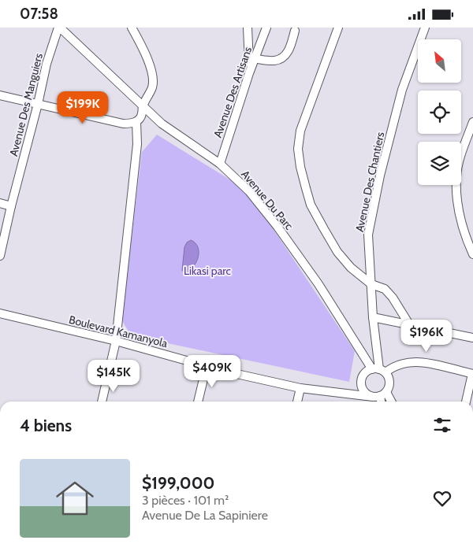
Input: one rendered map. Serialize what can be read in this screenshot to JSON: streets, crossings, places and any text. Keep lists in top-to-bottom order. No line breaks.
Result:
{"streets":{"street":["Avenue Des Artisans","Avenue Des Manguiers","Avenue Des Chantiers","Avenue Du Parc","Boulevard Kamanyola"]},"crossings":[["Avenue Des Artisans","Avenue Du Parc"],["Avenue Des Manguiers","Avenue Du Parc"],["Avenue Des Chantiers","Avenue Du Parc"],["Avenue Des Chantiers","Boulevard Kamanyola"],["Avenue Du Parc","Boulevard Kamanyola"]],"parks":["Likasi parc"],"north":"top left","page":{"status":"07:58","price":["$199K","$196K","$409K","$145K"],"heading":"4 biens","list":[{"name":"$199,000","note":"3 pièces · 101 m² · Avenue De La Sapiniere"}]}}
